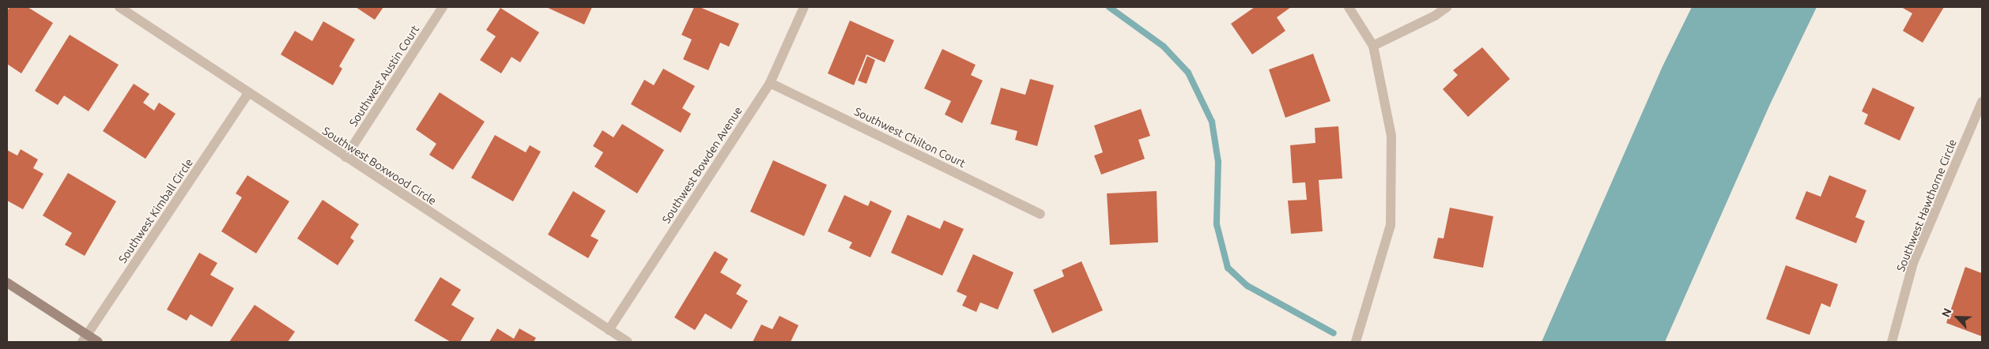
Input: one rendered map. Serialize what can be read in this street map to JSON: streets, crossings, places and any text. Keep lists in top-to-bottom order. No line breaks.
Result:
{"streets":{"street":["Southwest Austin Court","Southwest Chilton Court","Southwest Bowden Avenue","Southwest Boxwood Circle","Southwest Hawthorne Circle","Southwest Kimball Circle"]},"crossings":[["Southwest Austin Court","Southwest Boxwood Circle"],["Southwest Chilton Court","Southwest Bowden Avenue"],["Southwest Bowden Avenue","Southwest Boxwood Circle"],["Southwest Boxwood Circle","Southwest Kimball Circle"]],"north":"top left"}
